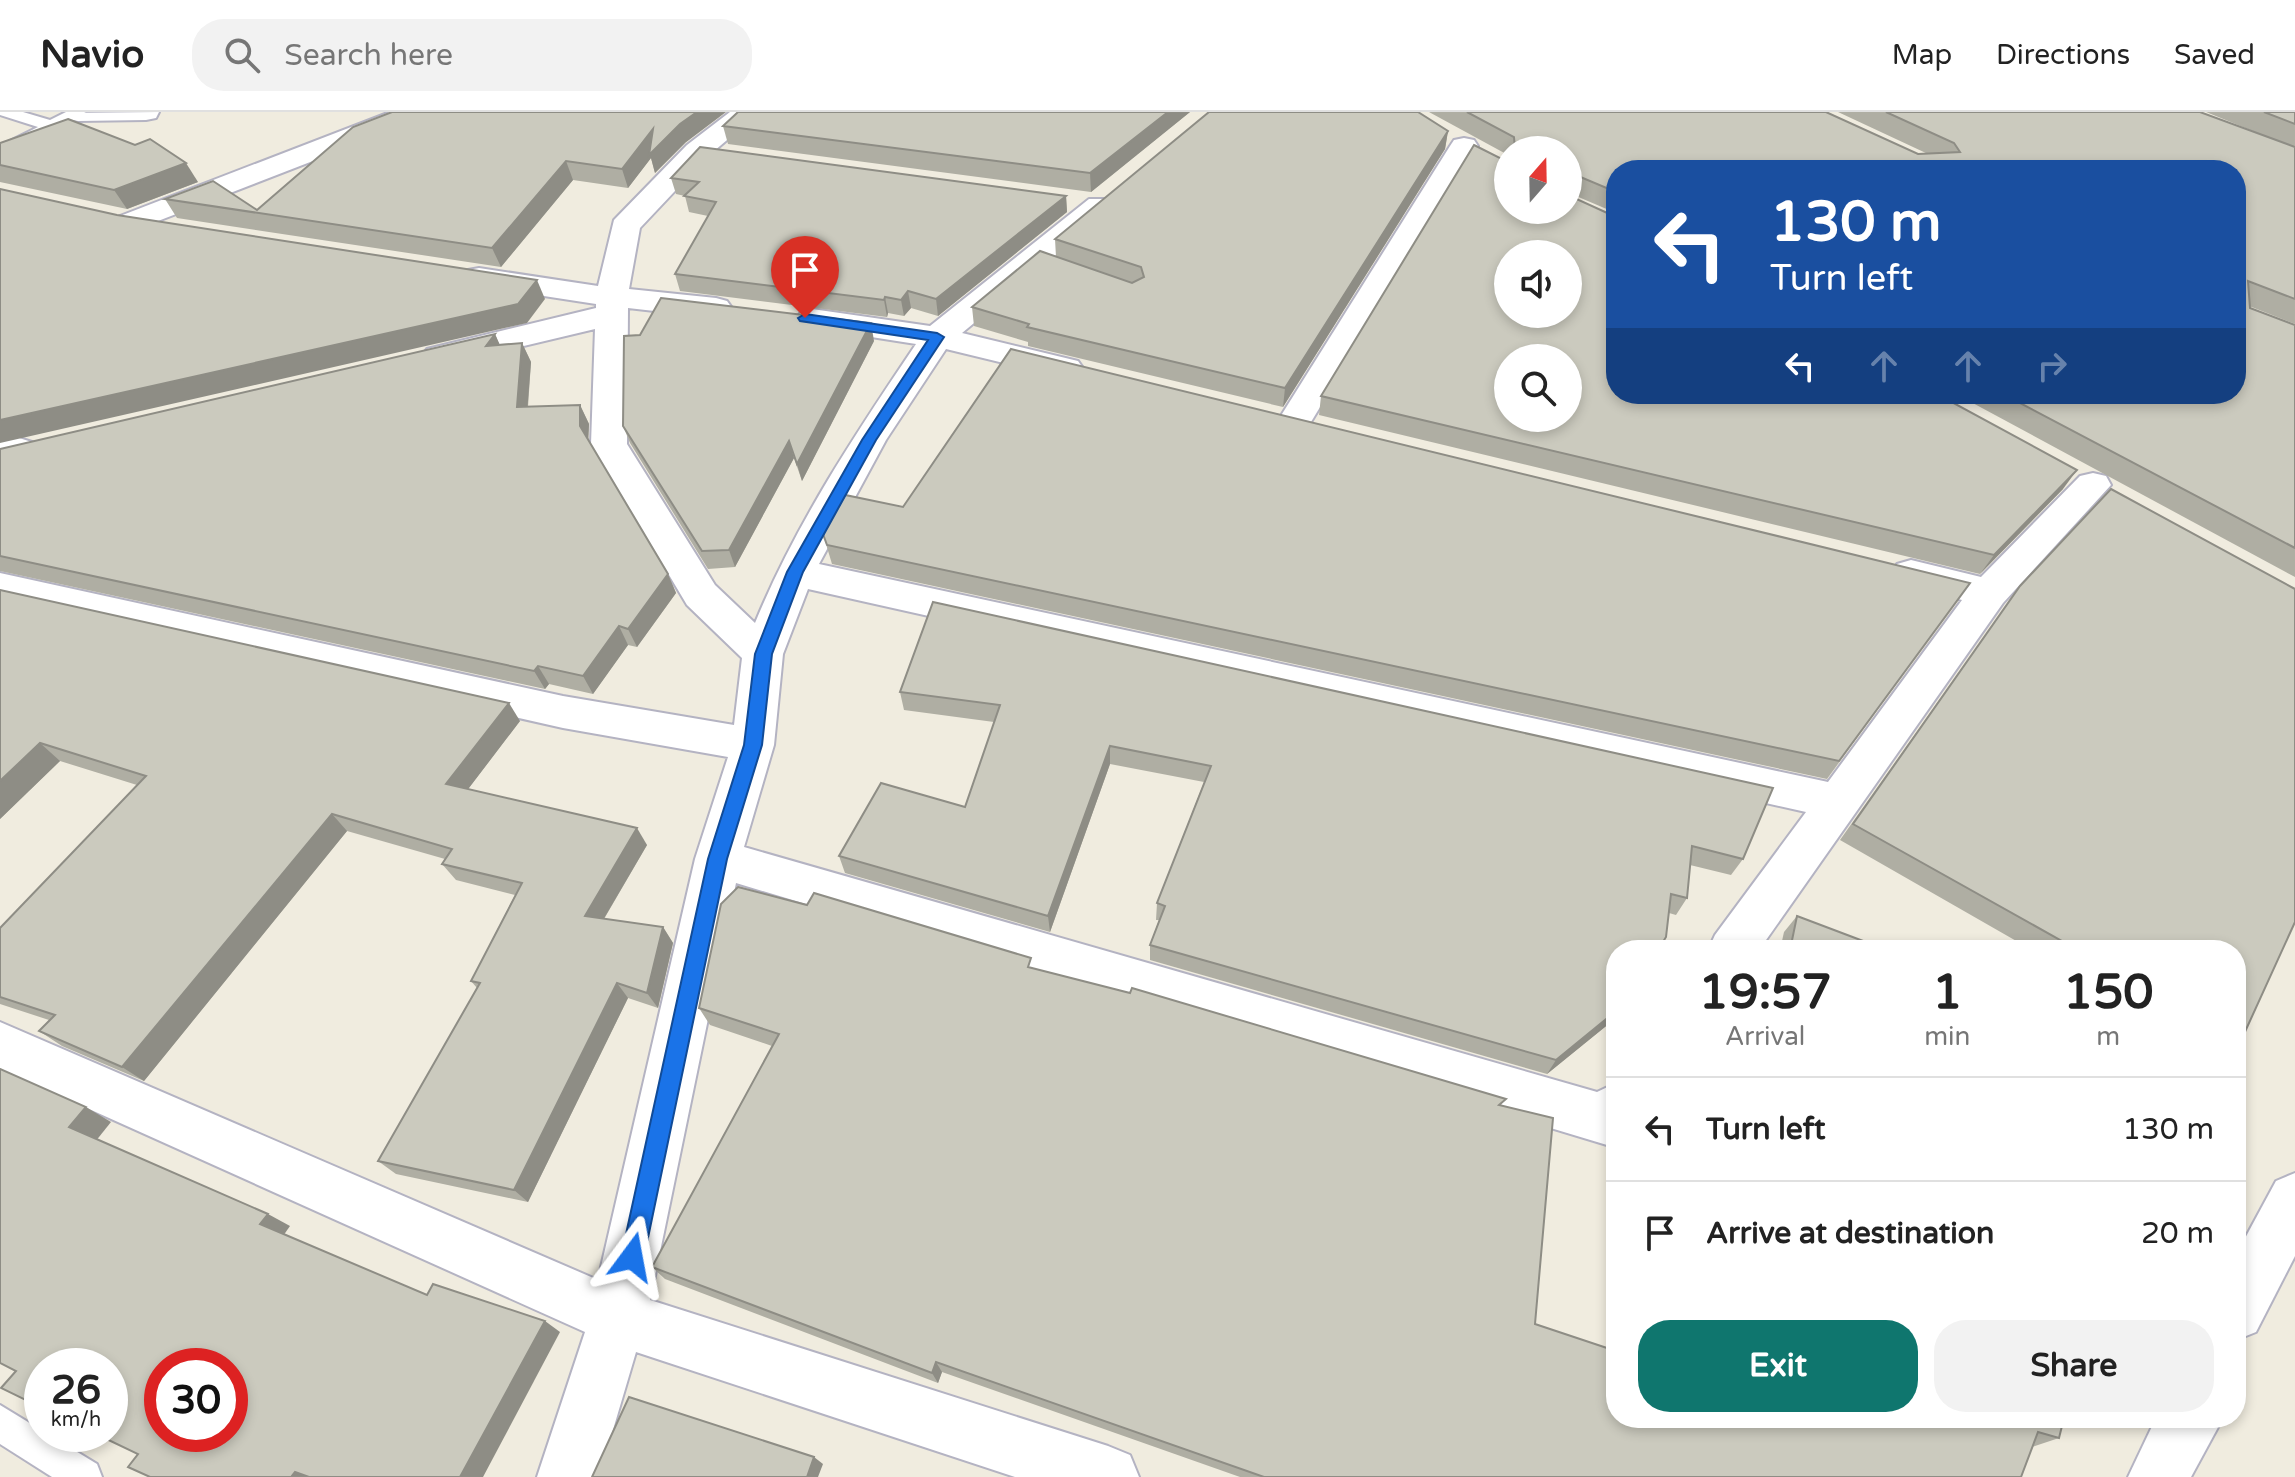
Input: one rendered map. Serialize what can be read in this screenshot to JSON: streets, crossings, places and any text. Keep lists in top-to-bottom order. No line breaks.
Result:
{"north":"top","page":{"header":"Navio","search":"Search here","nav":["Map","Directions","Saved"],"turn":["130 m","Turn left"],"eta":["19:57","Arrival","1","min","150","m"],"list":[{"name":"Turn left","value":"130 m"},{"name":"Arrive at destination","value":"20 m"}],"buttons":["Exit","Share"],"speed":"26 km/h","limit":"30"}}
